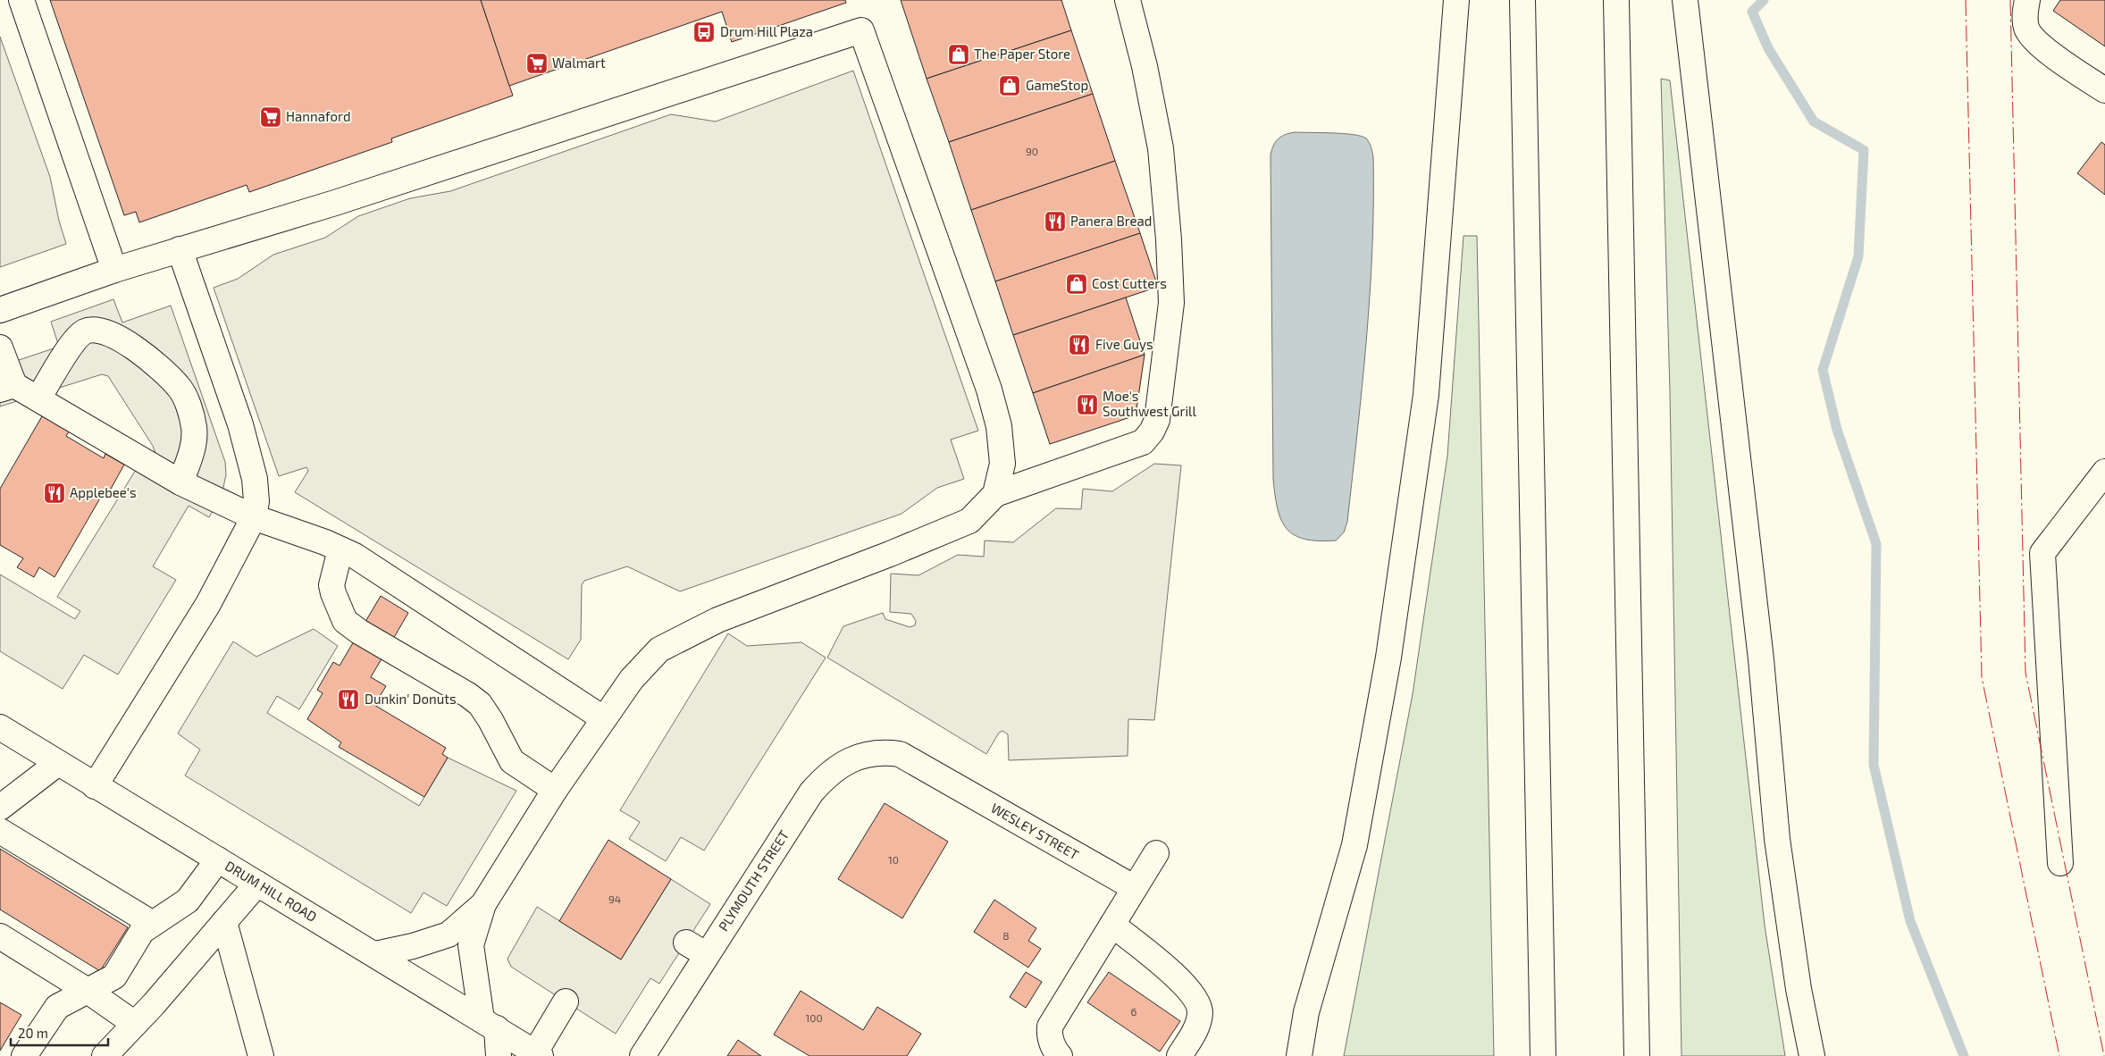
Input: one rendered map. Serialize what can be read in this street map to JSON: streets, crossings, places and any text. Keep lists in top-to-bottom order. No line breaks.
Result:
{"streets":{"main road":["WESLEY STREET","PLYMOUTH STREET","DRUM HILL ROAD"]},"crossings":[["WESLEY STREET","PLYMOUTH STREET"]],"places":{"bus stop":["Drum Hill Plaza"],"shop":["The Paper Store","GameStop","Cost Cutters"],"supermarket":["Walmart","Hannaford"],"restaurant":["Panera Bread","Five Guys","Moe's Southwest Grill","Applebee's","Dunkin' Donuts"]},"house_numbers":["90","10","94","8","6","100"],"scale_bar":"20 m"}
